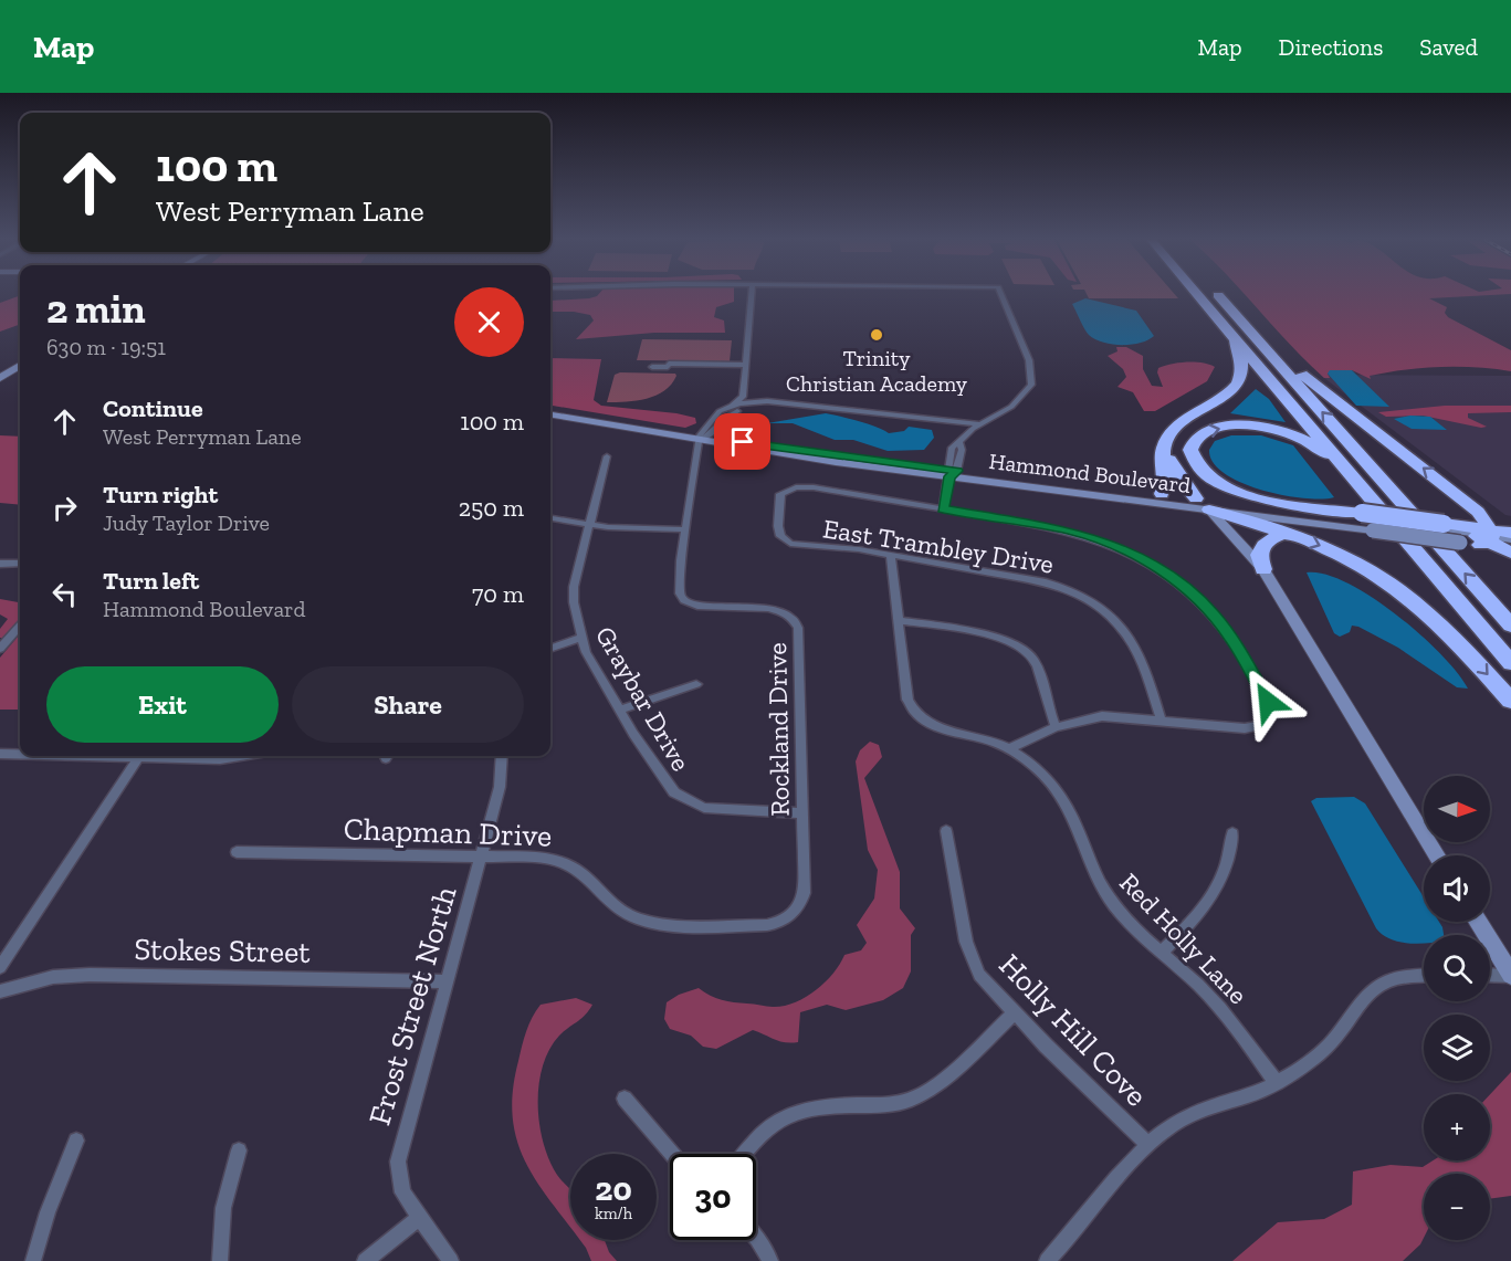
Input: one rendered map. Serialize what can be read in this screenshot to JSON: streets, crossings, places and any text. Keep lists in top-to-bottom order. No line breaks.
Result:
{"streets":{"street":["Hammond Boulevard","East Trambley Drive","Graybar Drive","Rockland Drive","Chapman Drive","Red Holly Lane","Stokes Street","Frost Street North","Holly Hill Cove"]},"crossings":[["Hammond Boulevard","Rockland Drive"],["East Trambley Drive","Red Holly Lane"],["Graybar Drive","Rockland Drive"],["Rockland Drive","Chapman Drive"],["Chapman Drive","Frost Street North"],["Stokes Street","Frost Street North"]],"places":["Trinity Christian Academy"],"north":"right","page":{"header":"Map","nav":["Map","Directions","Saved"],"turn":["100 m","West Perryman Lane"],"heading":["2 min","630 m · 19:51"],"list":[{"name":"Continue","note":"West Perryman Lane","value":"100 m"},{"name":"Turn right","note":"Judy Taylor Drive","value":"250 m"},{"name":"Turn left","note":"Hammond Boulevard","value":"70 m"}],"buttons":["Exit","Share"],"map_buttons":["+","−"],"speed":"20 km/h","limit":"30"}}
